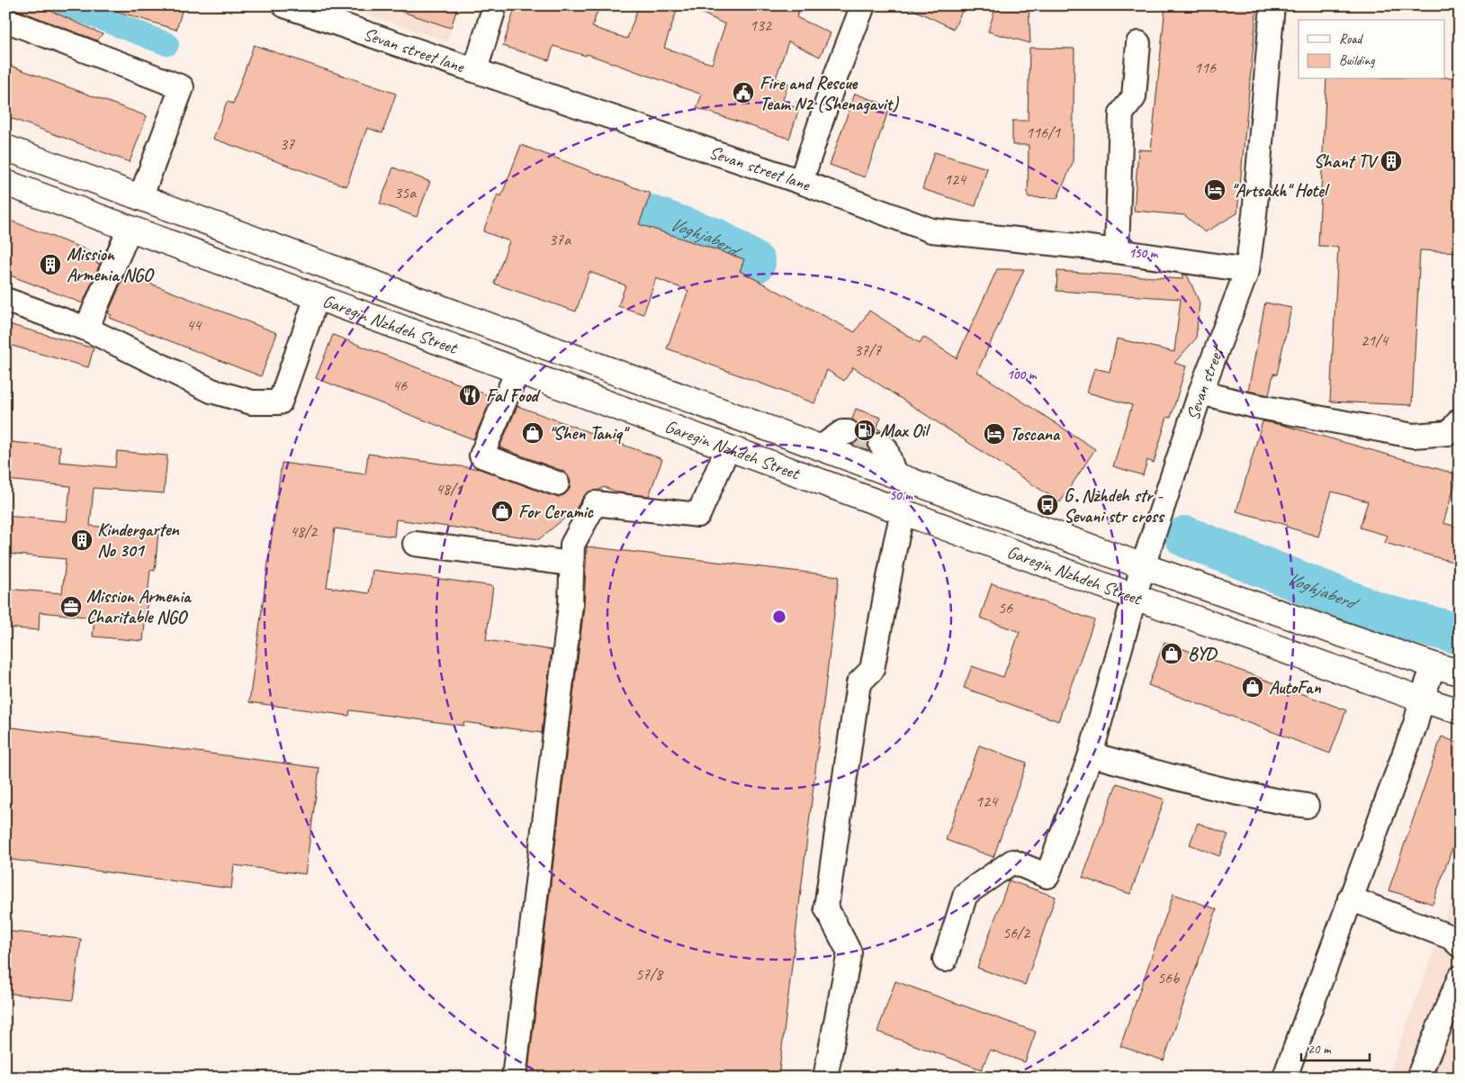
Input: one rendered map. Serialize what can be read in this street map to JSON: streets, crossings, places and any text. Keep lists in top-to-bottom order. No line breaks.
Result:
{"streets":{"main road":["Garegin Nzhdeh Street"],"street":["Sevan street lane","Sevan street"]},"crossings":[["Sevan street lane","Sevan street"],["Garegin Nzhdeh Street","Sevan street"]],"water":["Voghjaberd"],"places":{"public building":["Fire and Rescue Team N2 (Shenagavit)"],"building":["Shant TV","Mission Armenia NGO","Kindergarten No 301"],"hotel":["\"Artsakh\" Hotel","Tosсana"],"restaurant":["Fal Food"],"fuel station":["Max Oil"],"shop":["\"Shen Taniq\"","For Ceramic","BYD","AutoFan"],"bus stop":["G․Nzhdeh str - Sevani str cross"],"office":["Mission Armenia Charitable NGO"]},"house_numbers":["132","116","116/1","37","124","35a","37a","44","21/4","37/7","46","48/1","48/2","56","124","56/2","57/8","56b"],"legend":["Road","Building"],"scale_bar":"20 m","rings":["150 m","100 m","50 m"]}
